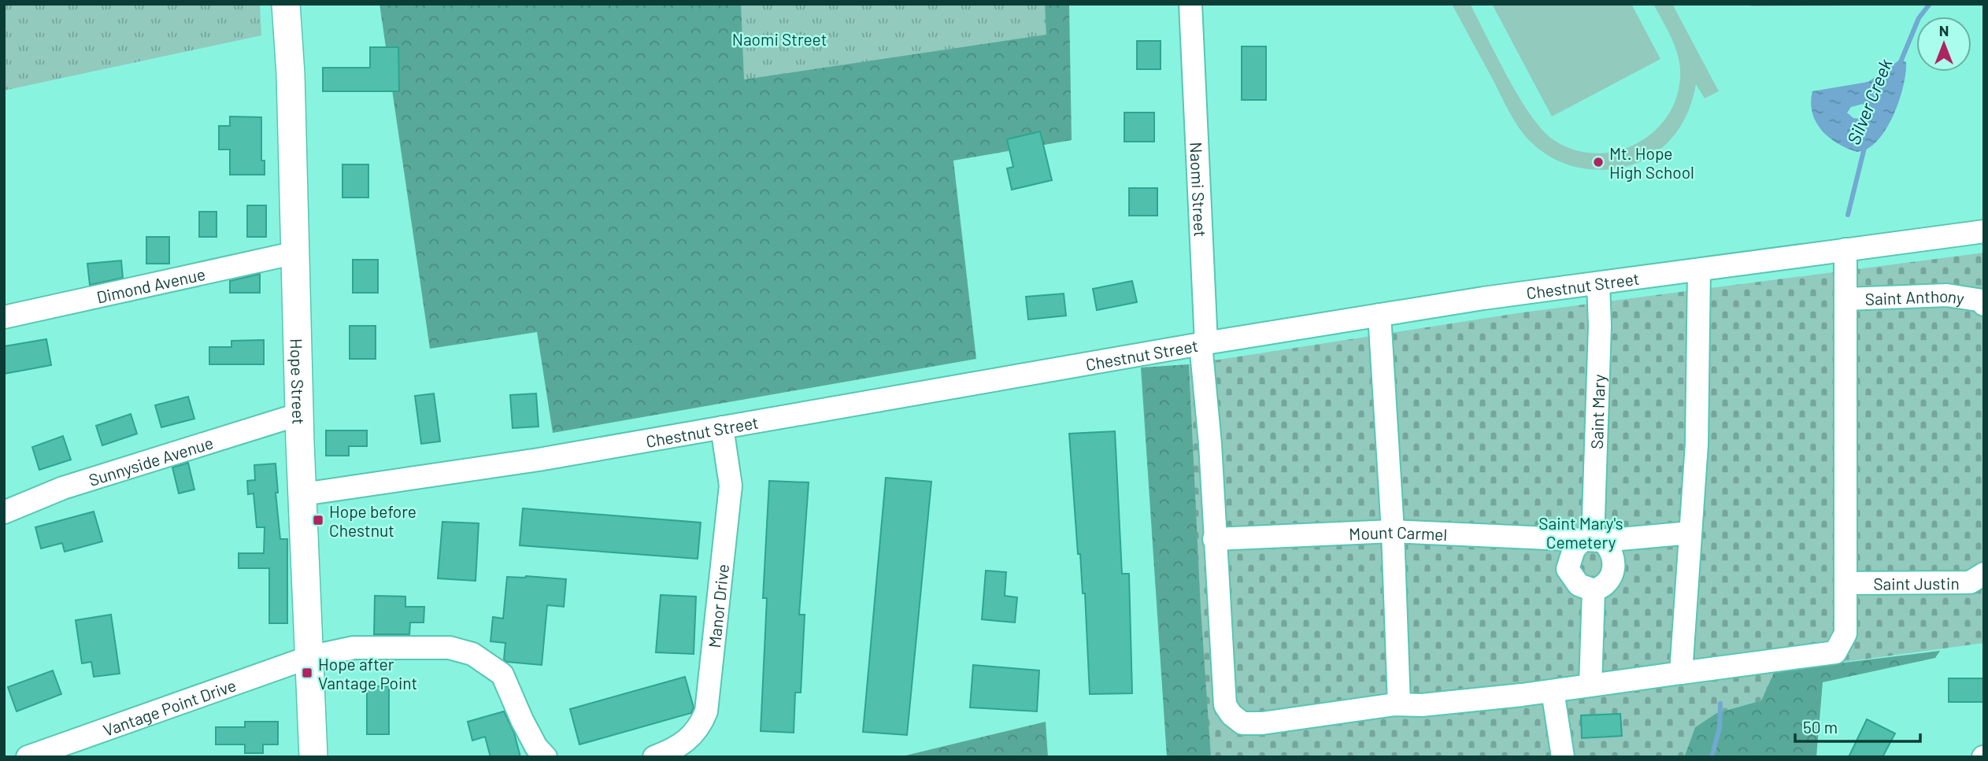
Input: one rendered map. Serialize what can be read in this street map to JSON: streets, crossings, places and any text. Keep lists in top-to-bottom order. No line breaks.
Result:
{"streets":{"main road":["Hope Street"],"street":["Naomi Street","Dimond Avenue","Chestnut Street","Saint Anthony","Saint Mary","Sunnyside Avenue","Mount Carmel","Saint Justin","Manor Drive","Vantage Point Drive"]},"crossings":[["Naomi Street","Chestnut Street"],["Naomi Street","Mount Carmel"],["Naomi Street","Saint Justin"],["Dimond Avenue","Hope Street"],["Chestnut Street","Hope Street"],["Chestnut Street","Saint Mary"],["Chestnut Street","Manor Drive"],["Hope Street","Sunnyside Avenue"],["Hope Street","Vantage Point Drive"],["Saint Mary","Mount Carmel"]],"water":["Silver Creek"],"parks":["Naomi Street","Saint Mary's Cemetery"],"places":{"other":["Mt. Hope High School"],"transit":["Hope before Chestnut","Hope after Vantage Point"]},"scale_bar":"50 m","north":"top"}
